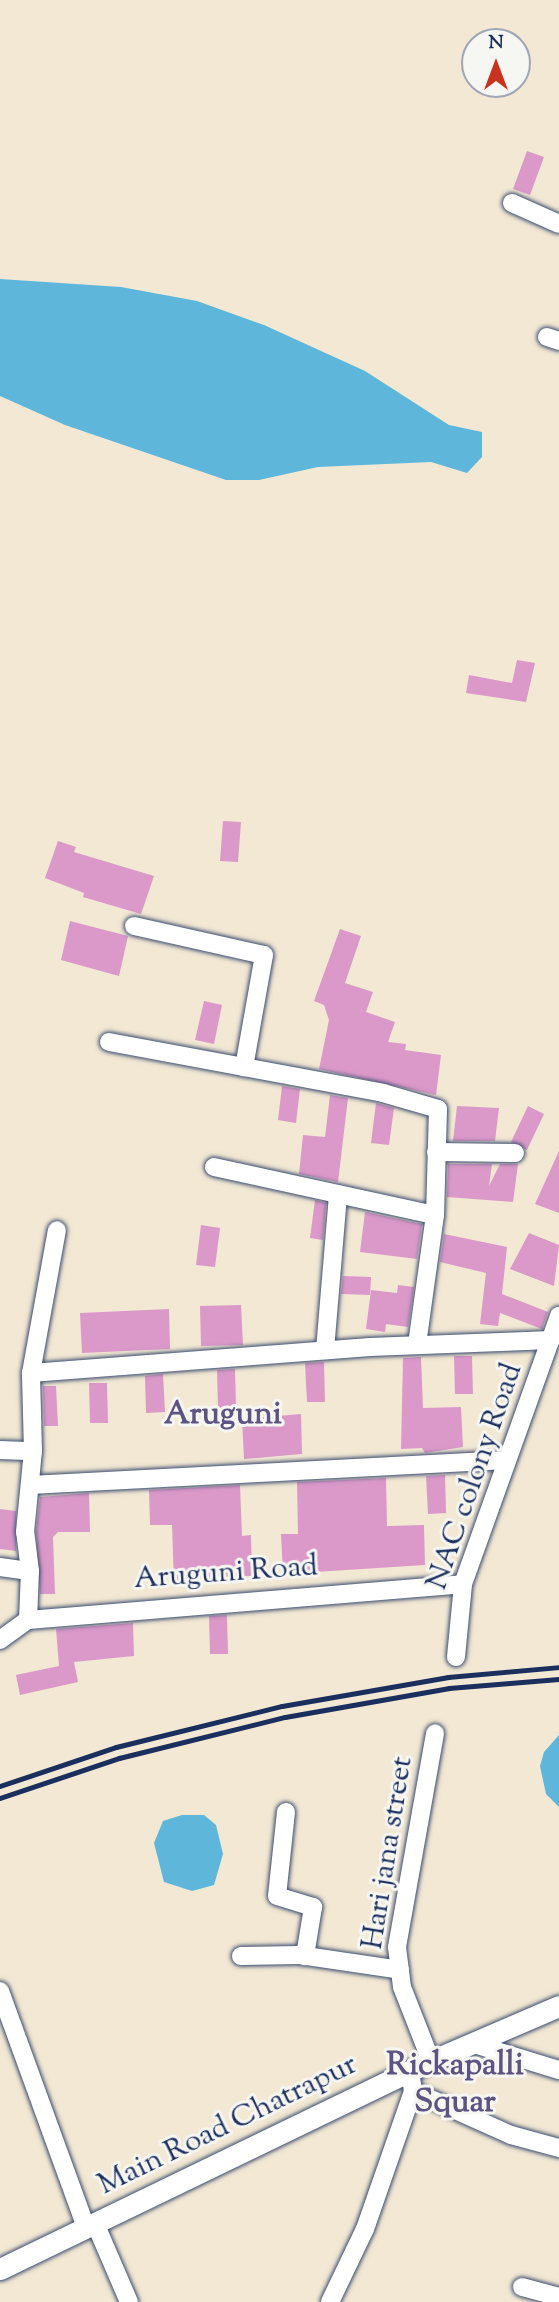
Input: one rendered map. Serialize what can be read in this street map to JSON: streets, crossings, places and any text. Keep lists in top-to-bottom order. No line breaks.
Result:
{"streets":{"street":["NAC colony Road","Aruguni Road","Hari jana street","Main Road Chatrapur"]},"crossings":[["NAC colony Road","Aruguni Road"],["Hari jana street","Main Road Chatrapur"]],"districts":["Aruguni","Rickapalli Squar"],"north":"top"}
